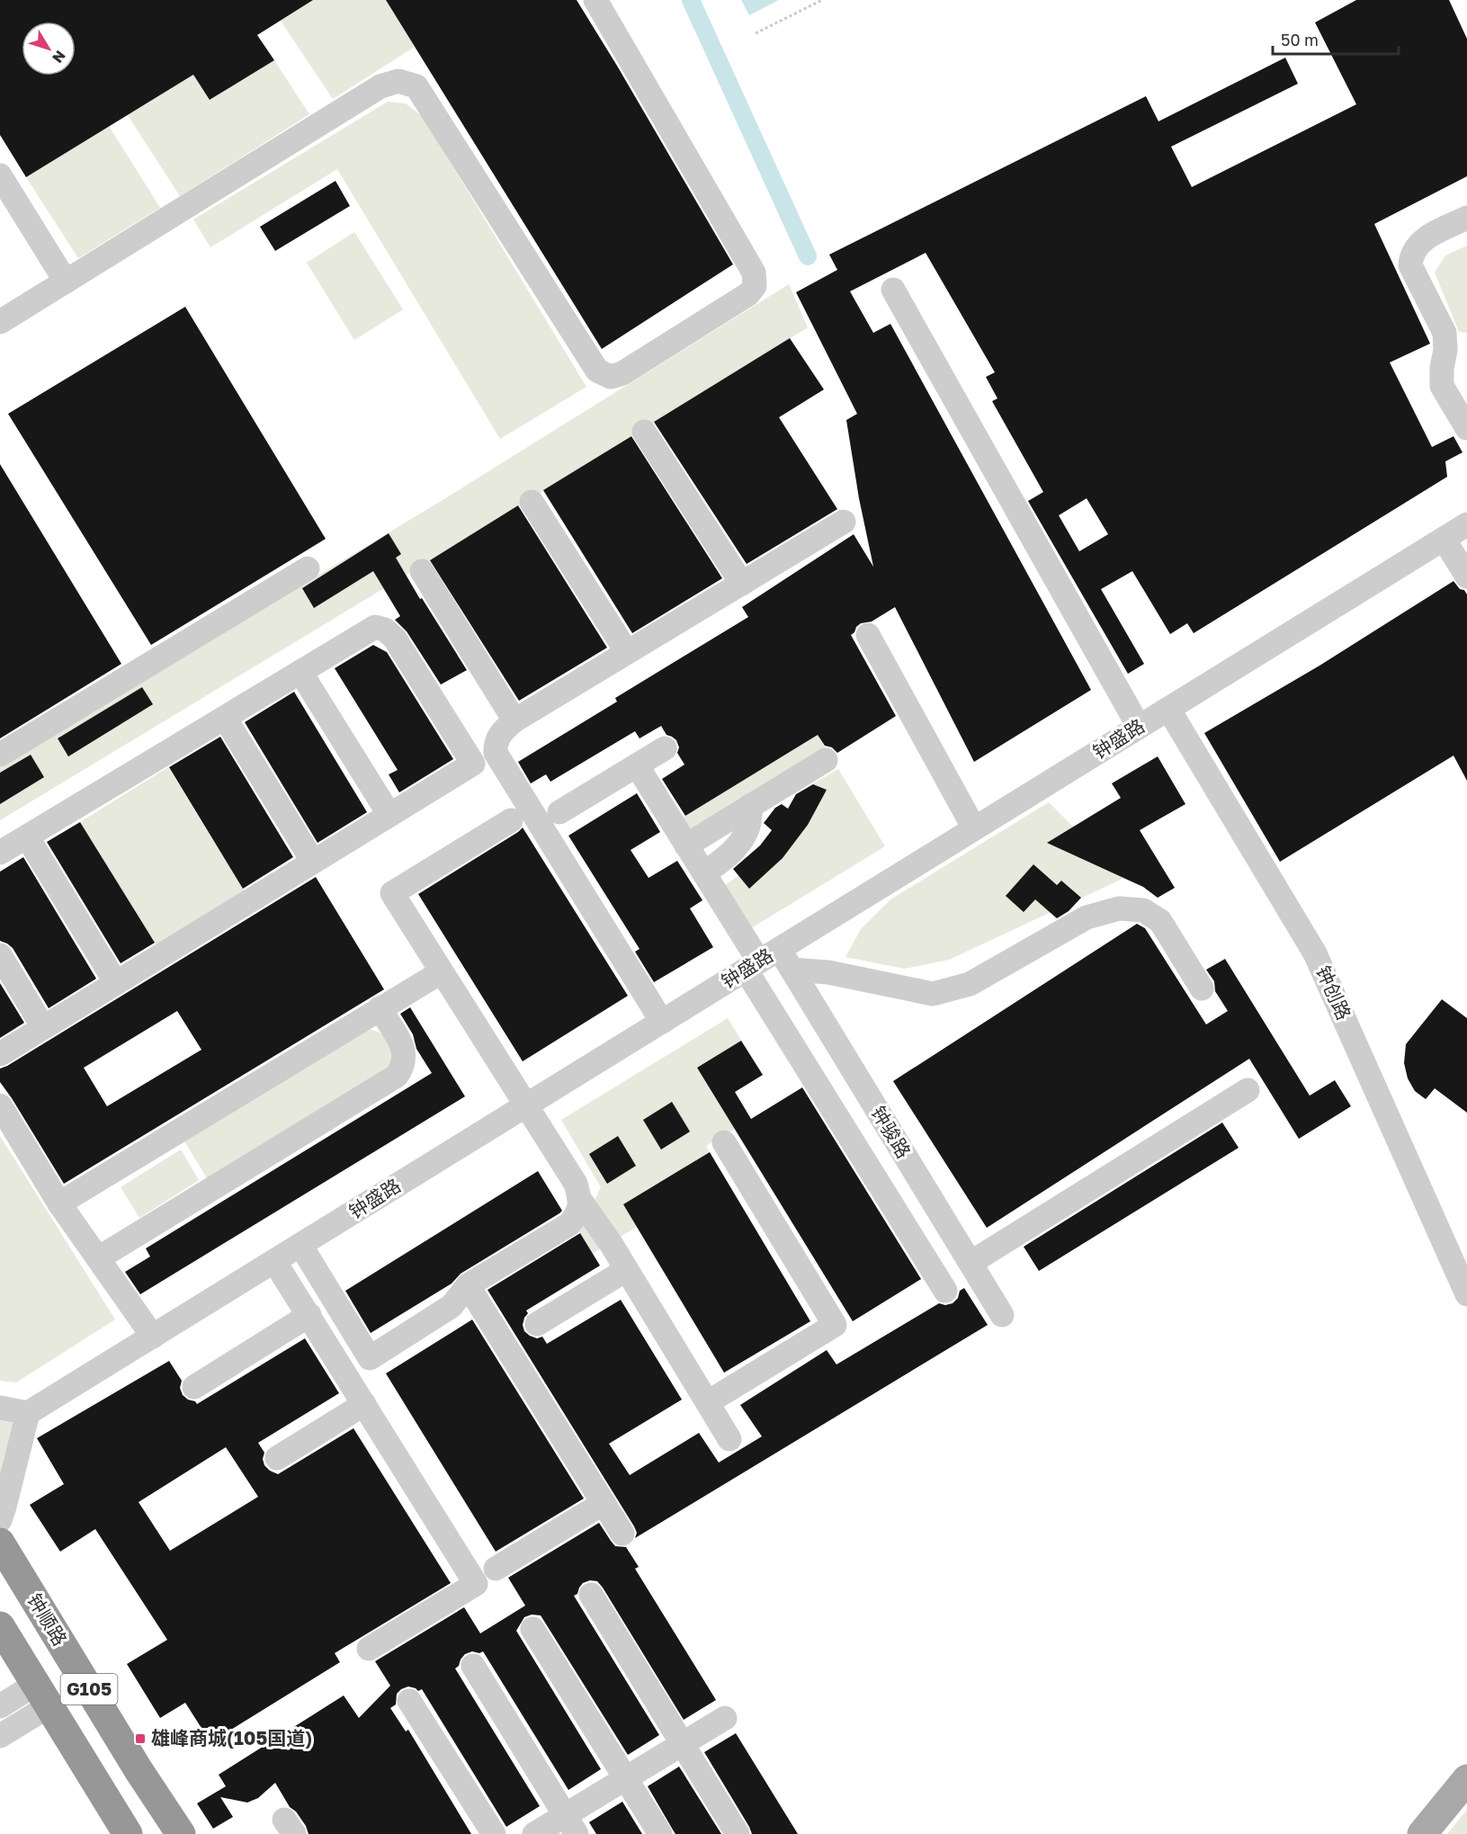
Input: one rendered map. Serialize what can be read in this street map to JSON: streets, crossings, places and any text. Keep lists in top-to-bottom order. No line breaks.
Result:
{"streets":{"highway":["钟顺路","G105"],"street":["钟盛路","钟创路","钟骏路"]},"crossings":[["钟盛路","钟创路"],["钟盛路","钟骏路"]],"places":{"transit":["雄峰商城(105国道)"]},"scale_bar":"50 m","north":"bottom right"}
